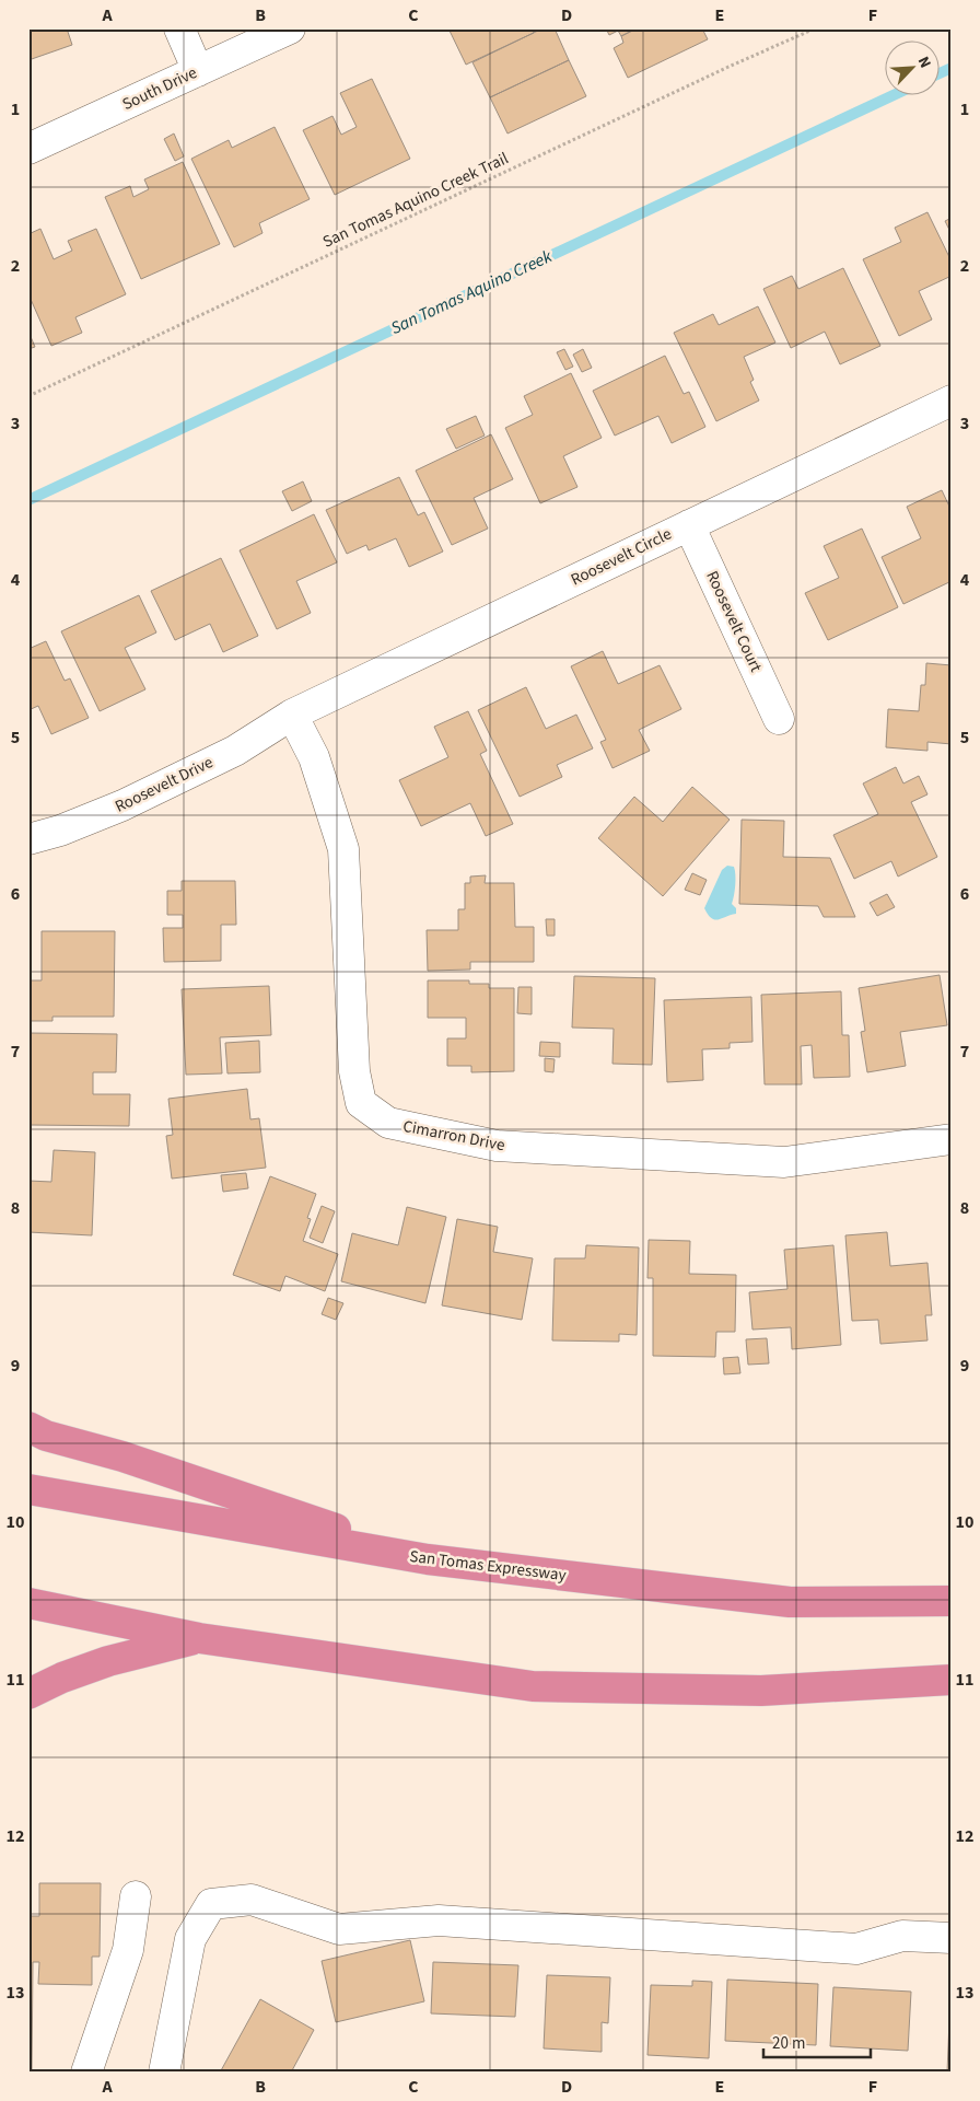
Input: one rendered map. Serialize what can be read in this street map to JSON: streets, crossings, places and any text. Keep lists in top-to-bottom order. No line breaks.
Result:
{"streets":{"highway":["San Tomas Expressway"],"street":["South Drive","Roosevelt Circle","Roosevelt Court","Roosevelt Drive","Cimarron Drive"],"path":["San Tomas Aquino Creek Trail"]},"crossings":[["Roosevelt Circle","Roosevelt Court"],["Roosevelt Circle","Roosevelt Drive"],["Roosevelt Circle","Cimarron Drive"],["Roosevelt Drive","Cimarron Drive"]],"water":["San Tomas Aquino Creek"],"scale_bar":"20 m","north":"top right","grid":{"columns":["A","B","C","D","E","F"],"rows":["1","2","3","4","5","6","7","8","9","10","11","12","13"]}}
